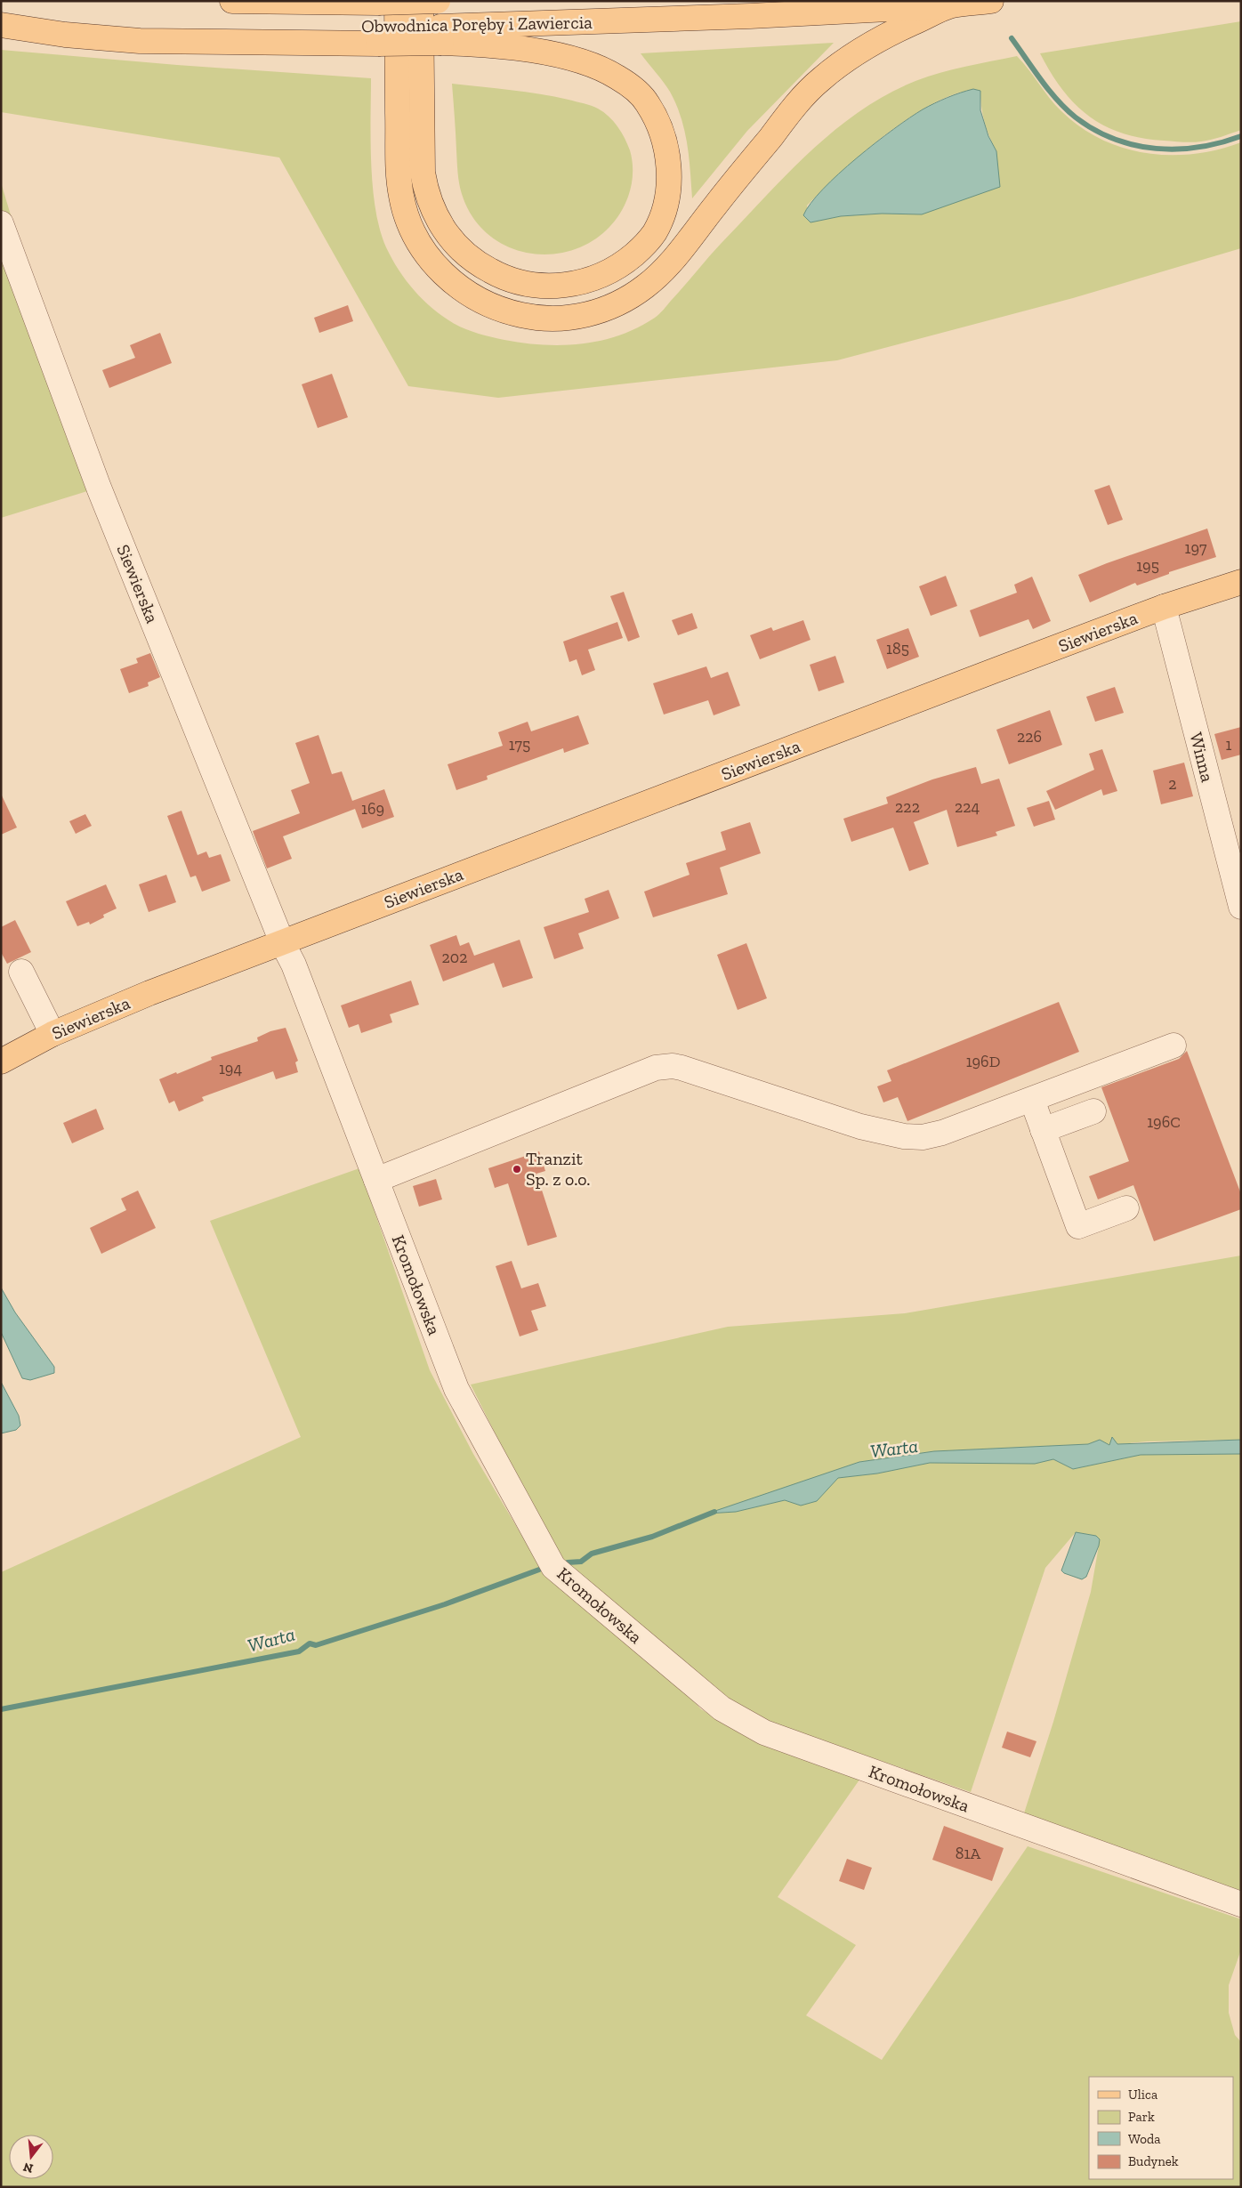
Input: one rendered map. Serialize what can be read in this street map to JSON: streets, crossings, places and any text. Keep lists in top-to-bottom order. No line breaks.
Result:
{"streets":{"main road":["Obwodnica Poręby i Zawiercia","Siewierska"],"street":["Winna","Kromołowska"]},"crossings":[["Siewierska","Winna"],["Siewierska","Kromołowska"]],"water":["Warta"],"places":["Tranzit Sp. z o.o."],"house_numbers":["197","195","185","226","175","1","2","222","224","169","202","196D","194","196C","81A"],"legend":["Ulica","Park","Woda","Budynek"],"north":"bottom"}
